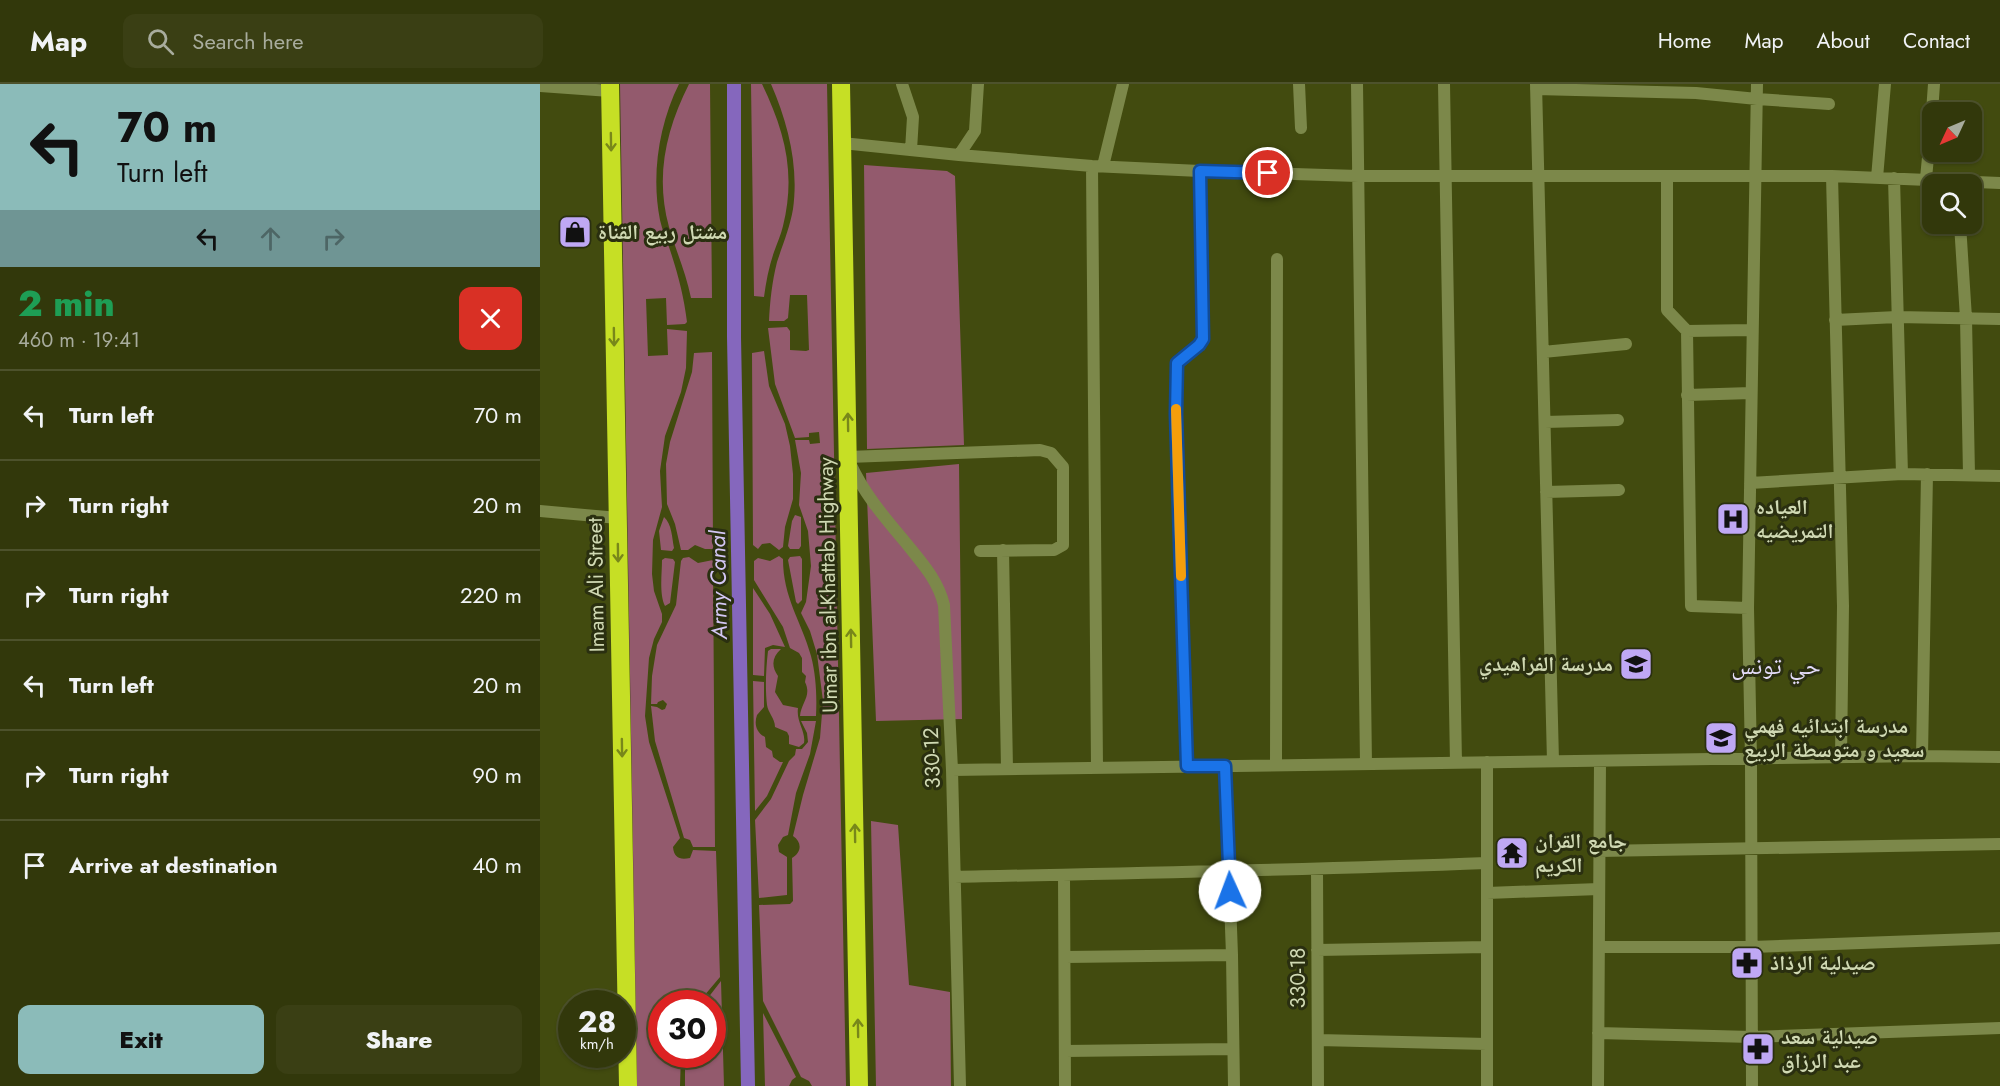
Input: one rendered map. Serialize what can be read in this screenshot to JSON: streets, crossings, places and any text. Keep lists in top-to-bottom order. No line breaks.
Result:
{"streets":{"highway":["Imam Ali Street","Umar ibn al-Khattab Highway"],"street":["330-12","330-18"]},"crossings":[["Umar ibn al-Khattab Highway","330-12"]],"one_way":["Imam Ali Street","Umar ibn al-Khattab Highway"],"districts":["حي تونس"],"water":["Army Canal"],"places":{"shop":["مشتل ربيع القناة"],"hospital":["العياده التمريضيه"],"school or university":["مدرسة الفراهيدي","مدرسة ابتدائيه فهمي سعيد و متوسطة الربيع"],"temple":["جامع القران الكريم"],"pharmacy":["صيدلية الرذاذ","صيدلية سعد عبد الرزاق"]},"north":"bottom left","page":{"header":"Map","search":"Search here","nav":["Home","Map","About","Contact"],"turn":["70 m","Turn left"],"heading":["2 min","460 m · 19:41"],"list":[{"name":"Turn left","value":"70 m"},{"name":"Turn right","value":"20 m"},{"name":"Turn right","value":"220 m"},{"name":"Turn left","value":"20 m"},{"name":"Turn right","value":"90 m"},{"name":"Arrive at destination","value":"40 m"}],"speed":"28 km/h","limit":"30","buttons":["Exit","Share"]}}
